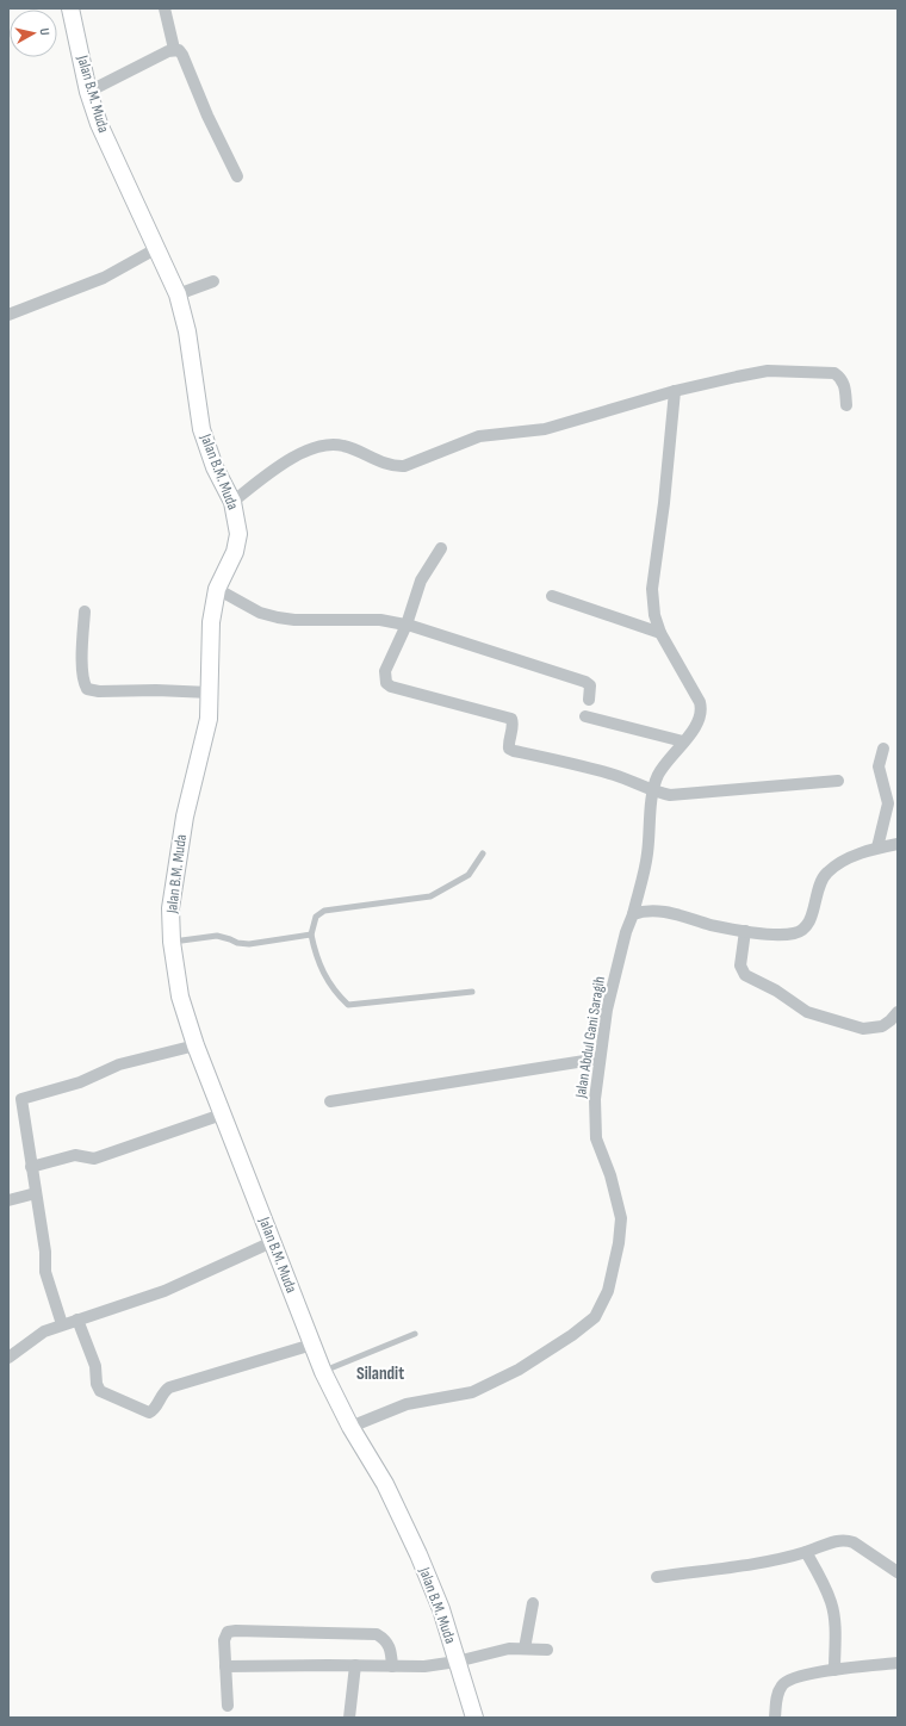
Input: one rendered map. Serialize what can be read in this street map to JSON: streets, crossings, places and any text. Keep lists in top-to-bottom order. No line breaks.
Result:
{"streets":{"street":["Jalan B.M. Muda","Jalan Abdul Gani Saragih"]},"crossings":[["Jalan B.M. Muda","Jalan Abdul Gani Saragih"]],"districts":["Silandit"],"north":"right"}
